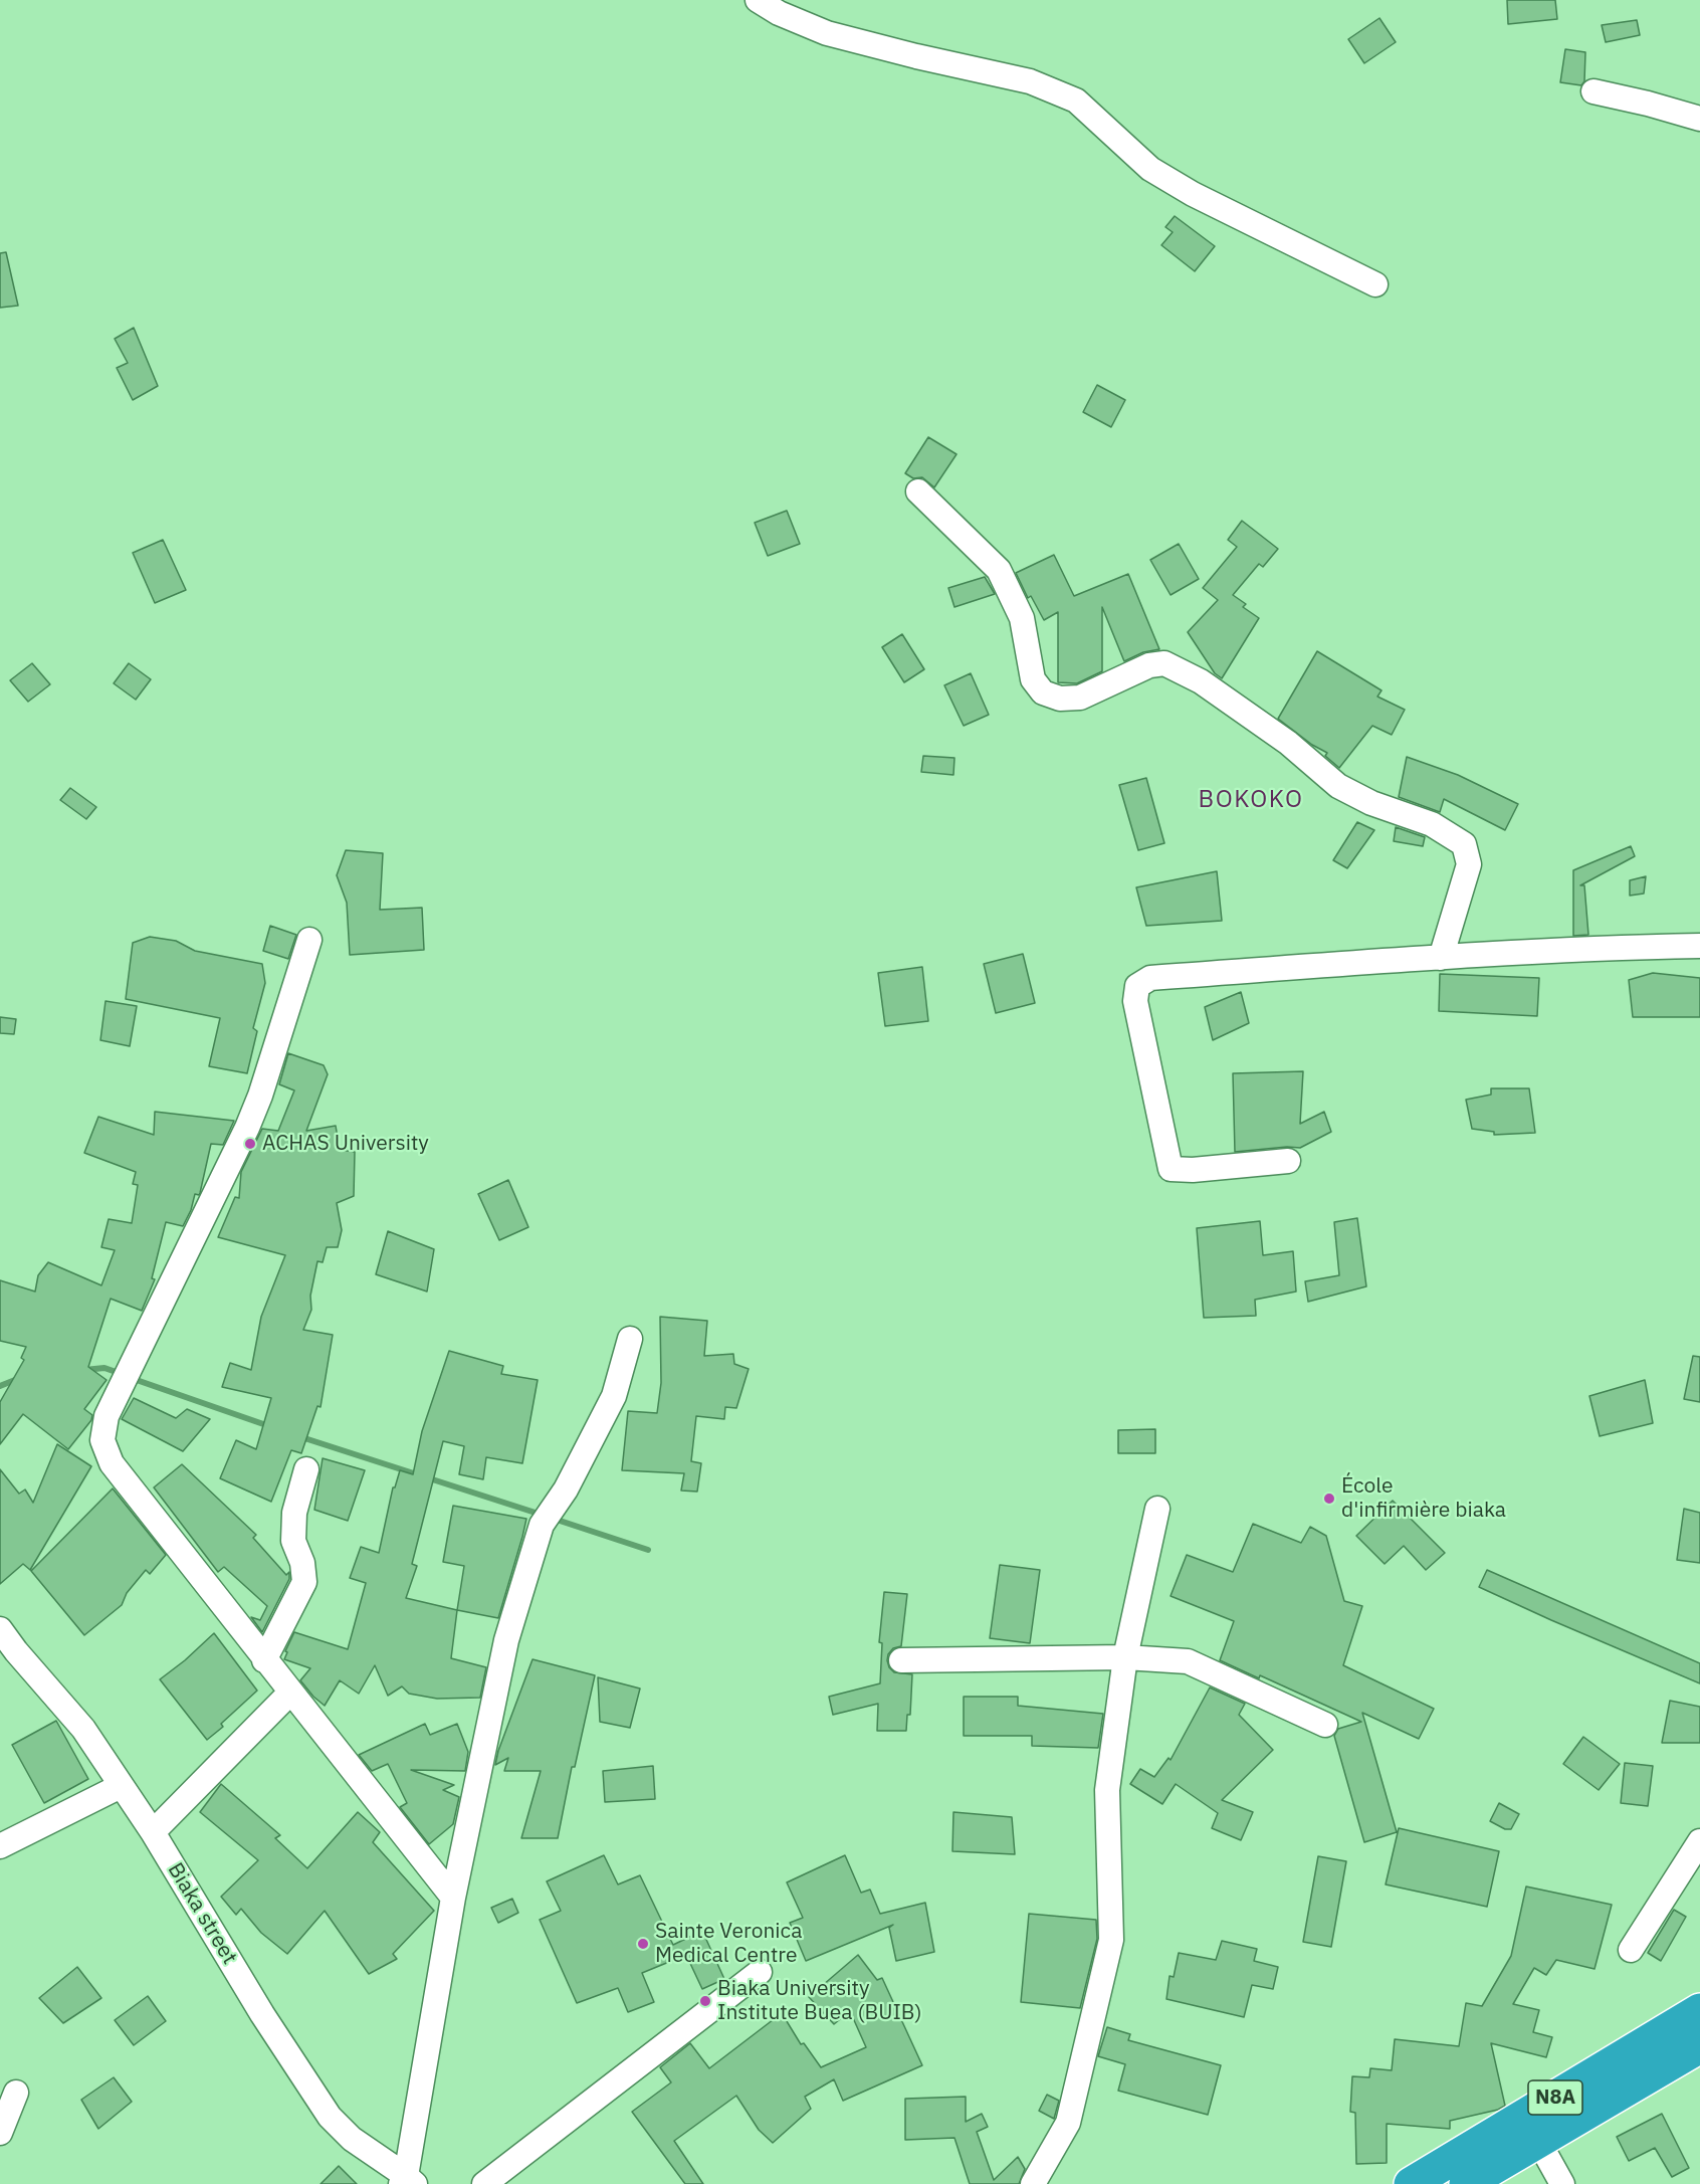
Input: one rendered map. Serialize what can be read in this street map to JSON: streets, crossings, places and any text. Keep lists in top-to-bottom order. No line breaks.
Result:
{"streets":{"highway":["N8A"],"street":["Biaka street"]},"districts":["BOKOKO"],"places":["ACHAS University","École d'infirmière biaka","Sainte Veronica Medical Centre","Biaka University Institute Buea (BUIB)"]}
